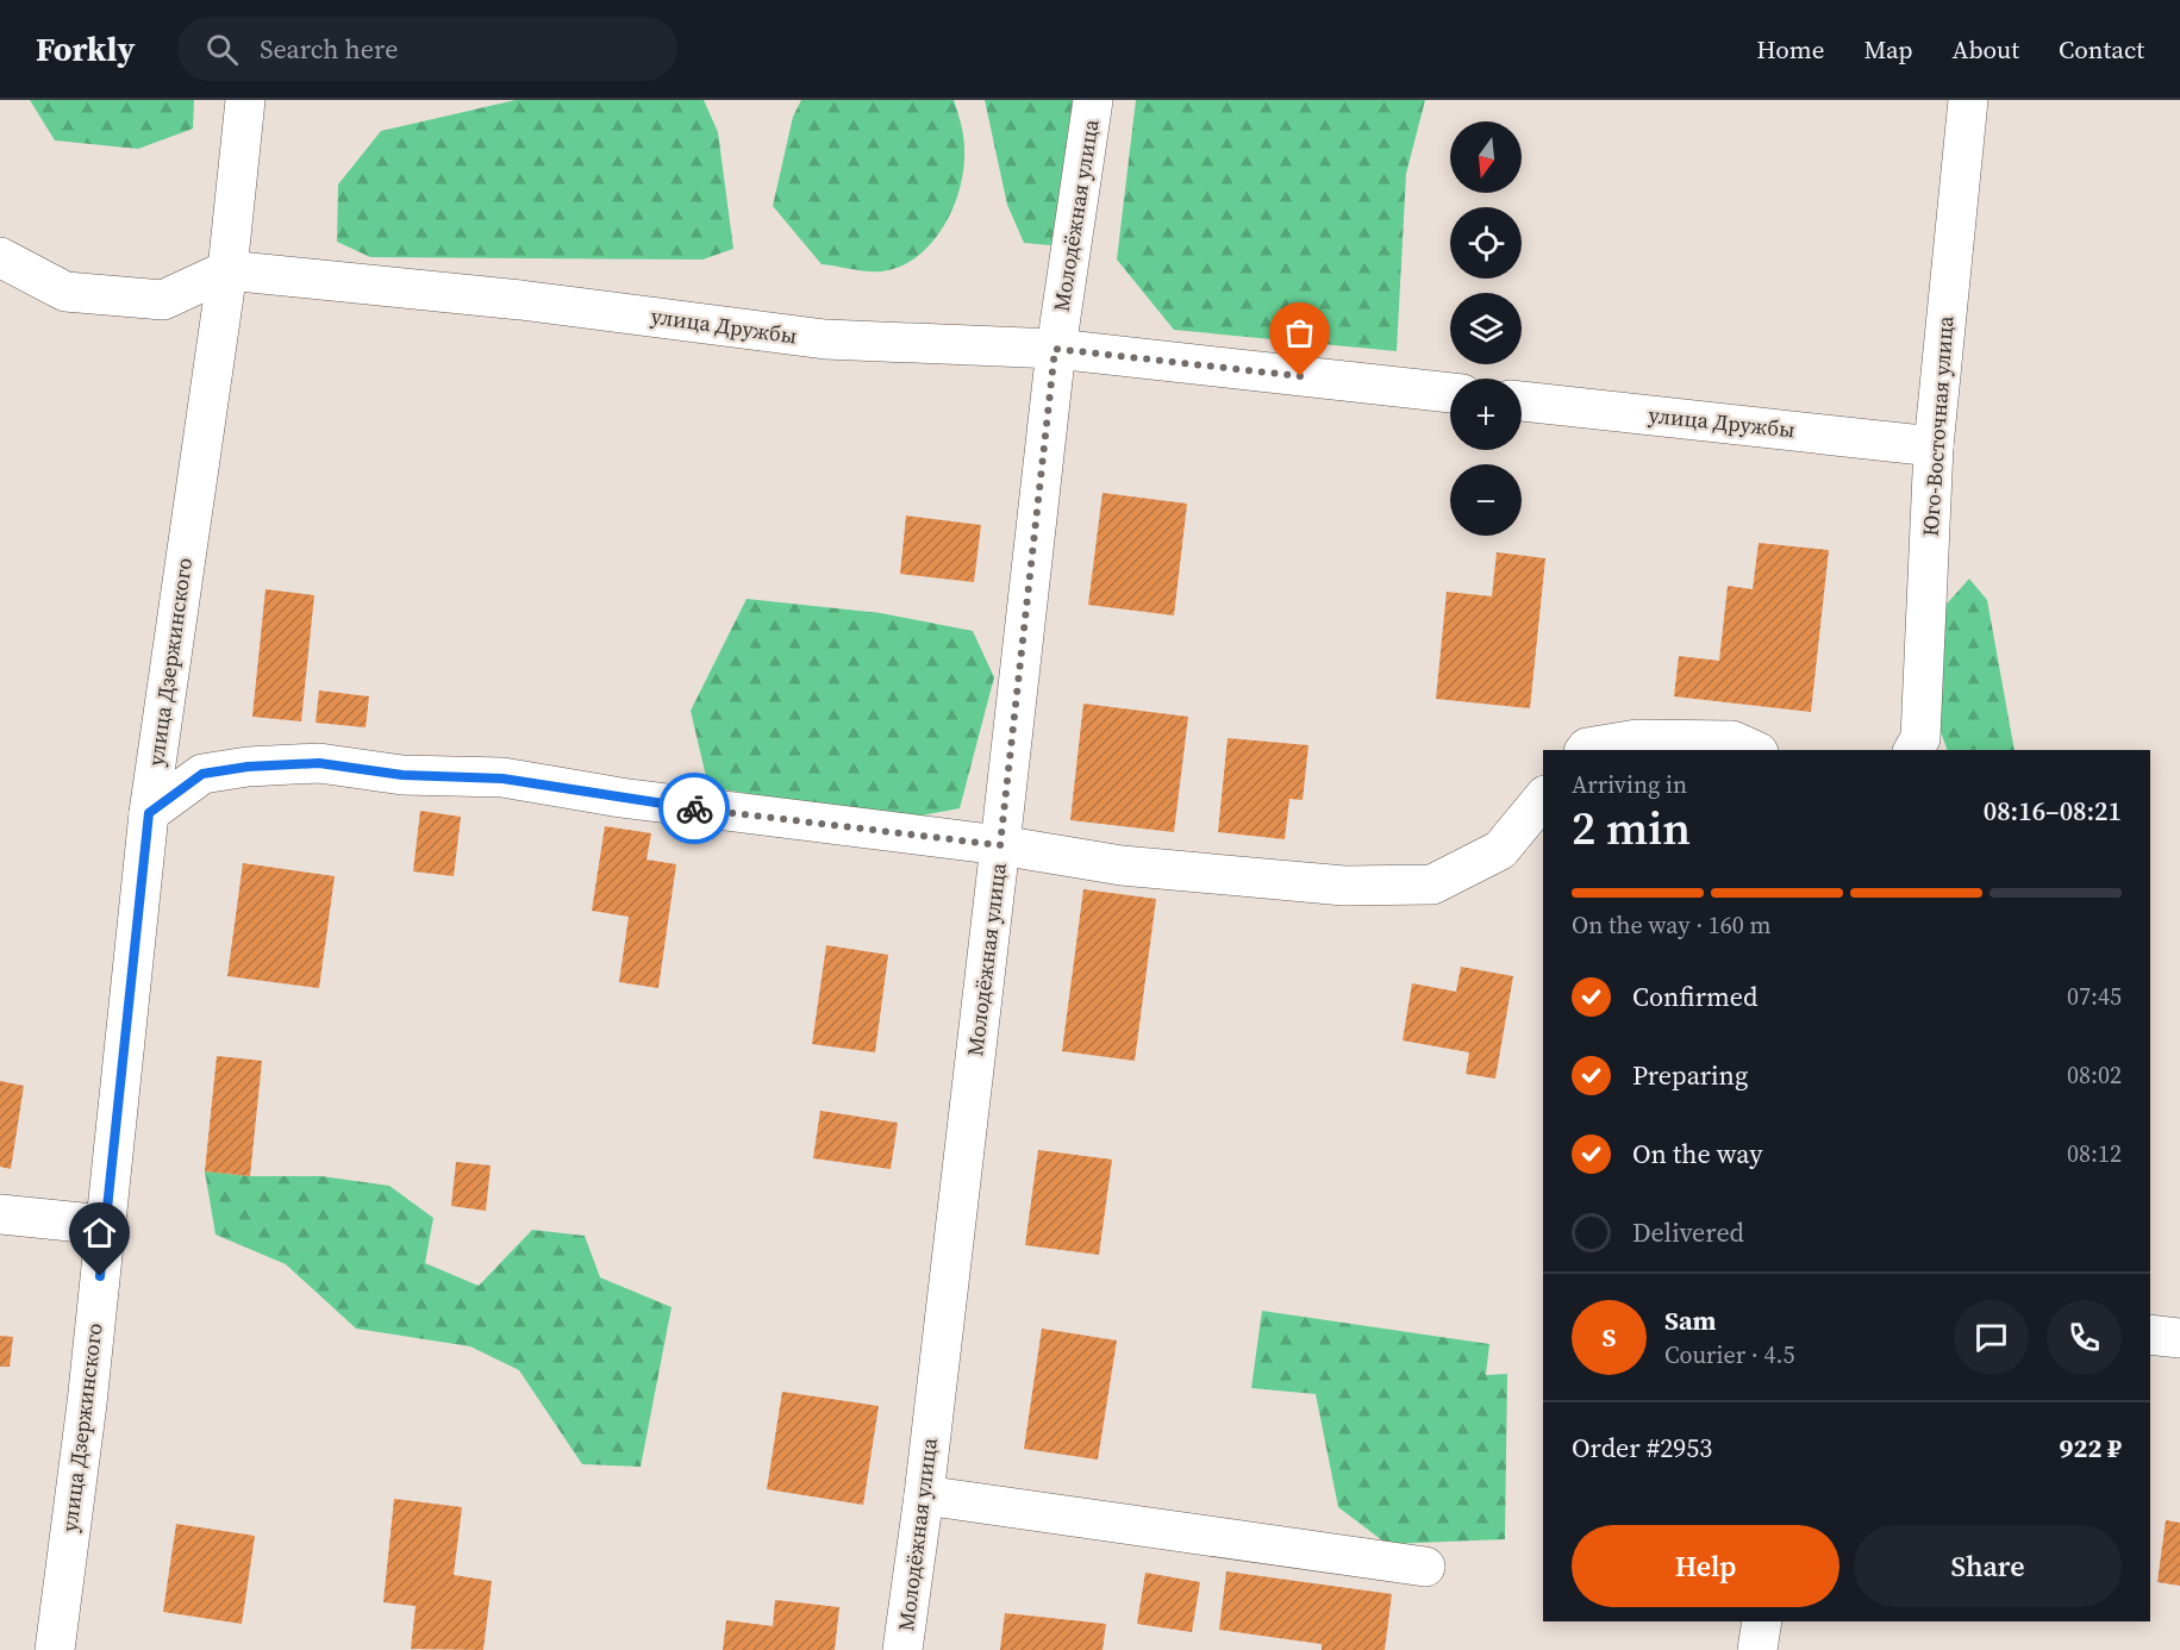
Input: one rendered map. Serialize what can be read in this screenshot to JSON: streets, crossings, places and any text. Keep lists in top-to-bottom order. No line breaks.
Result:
{"streets":{"street":["Молодёжная улица","улица Дружбы","Юго-Восточная улица","улица Дзержинского"]},"crossings":[["Молодёжная улица","улица Дружбы"],["улица Дружбы","Юго-Восточная улица"],["улица Дружбы","улица Дзержинского"]],"north":"bottom","page":{"header":"Forkly","search":"Search here","nav":["Home","Map","About","Contact"],"map_buttons":["+","−"],"heading":["2 min","Arriving in","08:16–08:21"],"panel":["Sam","Courier · 4.5","Order #2953","922 ₽"],"bar":"On the way · 160 m","list":[["Confirmed","07:45"],["Preparing","08:02"],["On the way","08:12"],"Delivered"],"round":"S","buttons":["Help","Share"]}}
